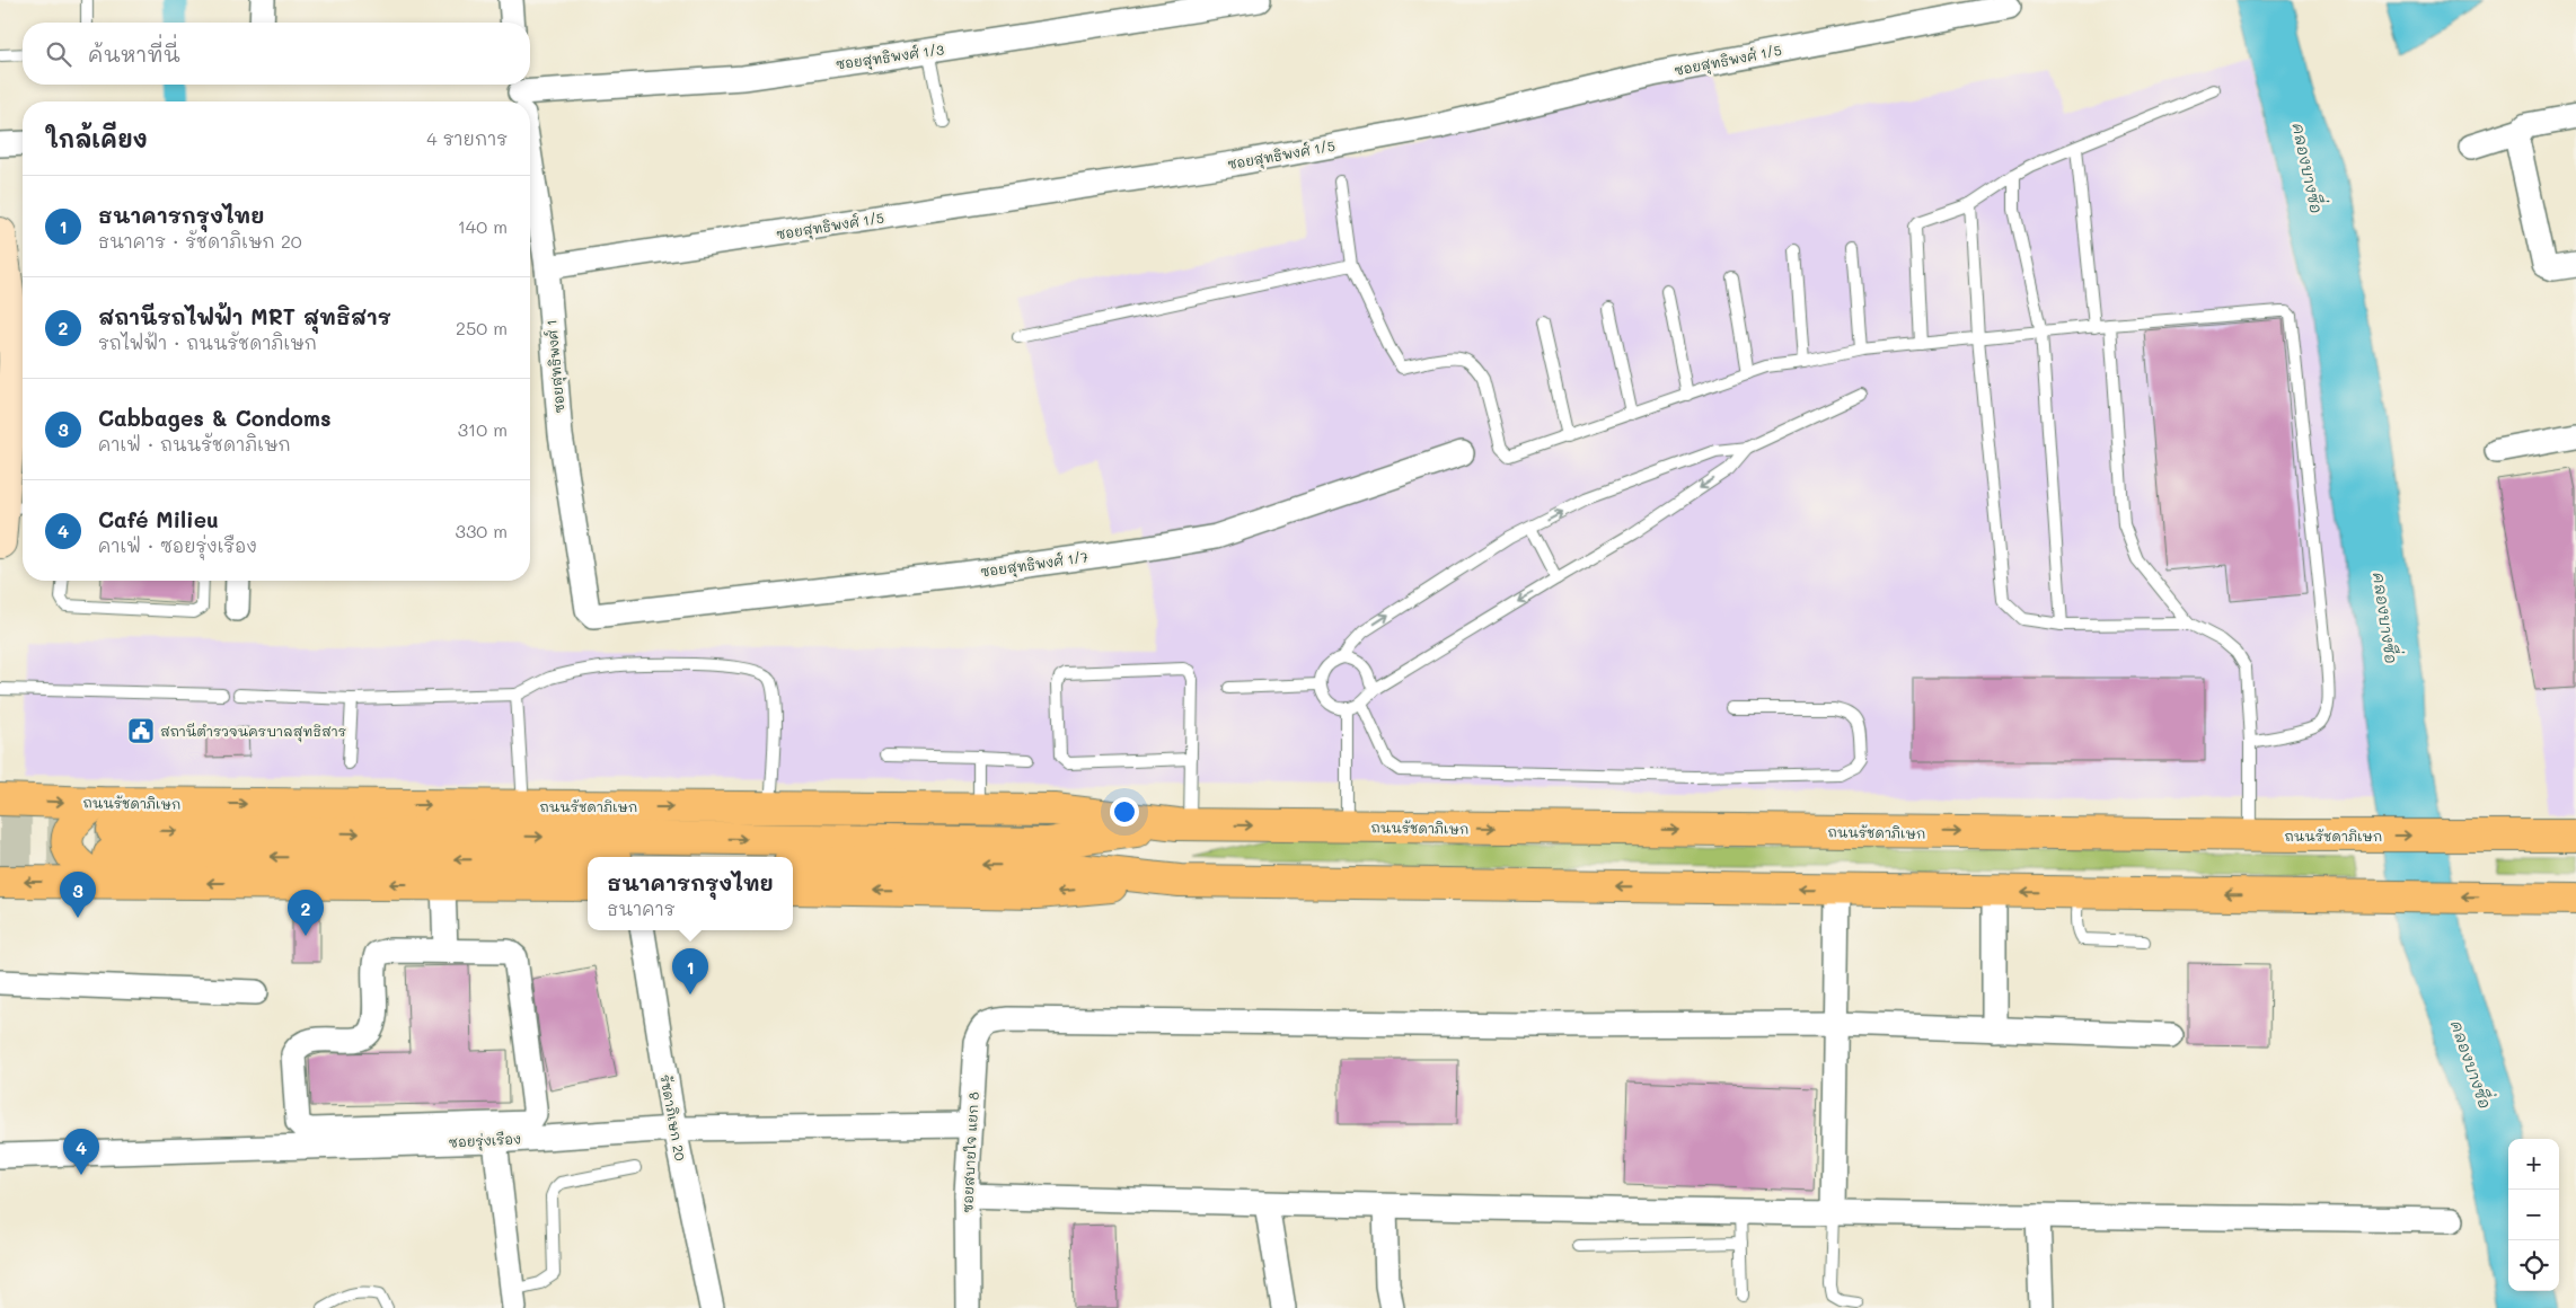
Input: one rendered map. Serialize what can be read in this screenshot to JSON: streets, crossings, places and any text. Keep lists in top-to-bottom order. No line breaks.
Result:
{"streets":{"main road":["ถนนรัชดาภิเษก"],"street":["ซอยสุทธิพงศ์ 1/3","ซอยสุทธิพงศ์ 1/5","ซอยสุทธิพงศ์ 1","ซอยสุทธิพงศ์ 1/7","รัชดาภิเษก 20","ซอยรุ่งเรือง","ซอยสบายใจ แยก 8"]},"crossings":[["ซอยสุทธิพงศ์ 1/5","ซอยสุทธิพงศ์ 1"],["ซอยสุทธิพงศ์ 1","ซอยสุทธิพงศ์ 1/7"],["รัชดาภิเษก 20","ซอยรุ่งเรือง"],["ซอยรุ่งเรือง","ซอยสบายใจ แยก 8"]],"water":["คลองบางซื่อ"],"places":{"public building":["สถานีตำรวจนครบาลสุทธิสาร"]},"page":{"search":"ค้นหาที่นี่","heading":["ใกล้เคียง","4 รายการ"],"list":[{"mark":"1","name":"ธนาคารกรุงไทย","note":"ธนาคาร · รัชดาภิเษก 20","value":"140 m"},{"mark":"2","name":"สถานีรถไฟฟ้า MRT สุทธิสาร","note":"รถไฟฟ้า · ถนนรัชดาภิเษก","value":"250 m"},{"mark":"3","name":"Cabbages & Condoms","note":"คาเฟ่ · ถนนรัชดาภิเษก","value":"310 m"},{"mark":"4","name":"Café Milieu","note":"คาเฟ่ · ซอยรุ่งเรือง","value":"330 m"}],"popup":["ธนาคารกรุงไทย","ธนาคาร"],"pins":["3","2","1","4"],"map_buttons":["+","−"]}}
